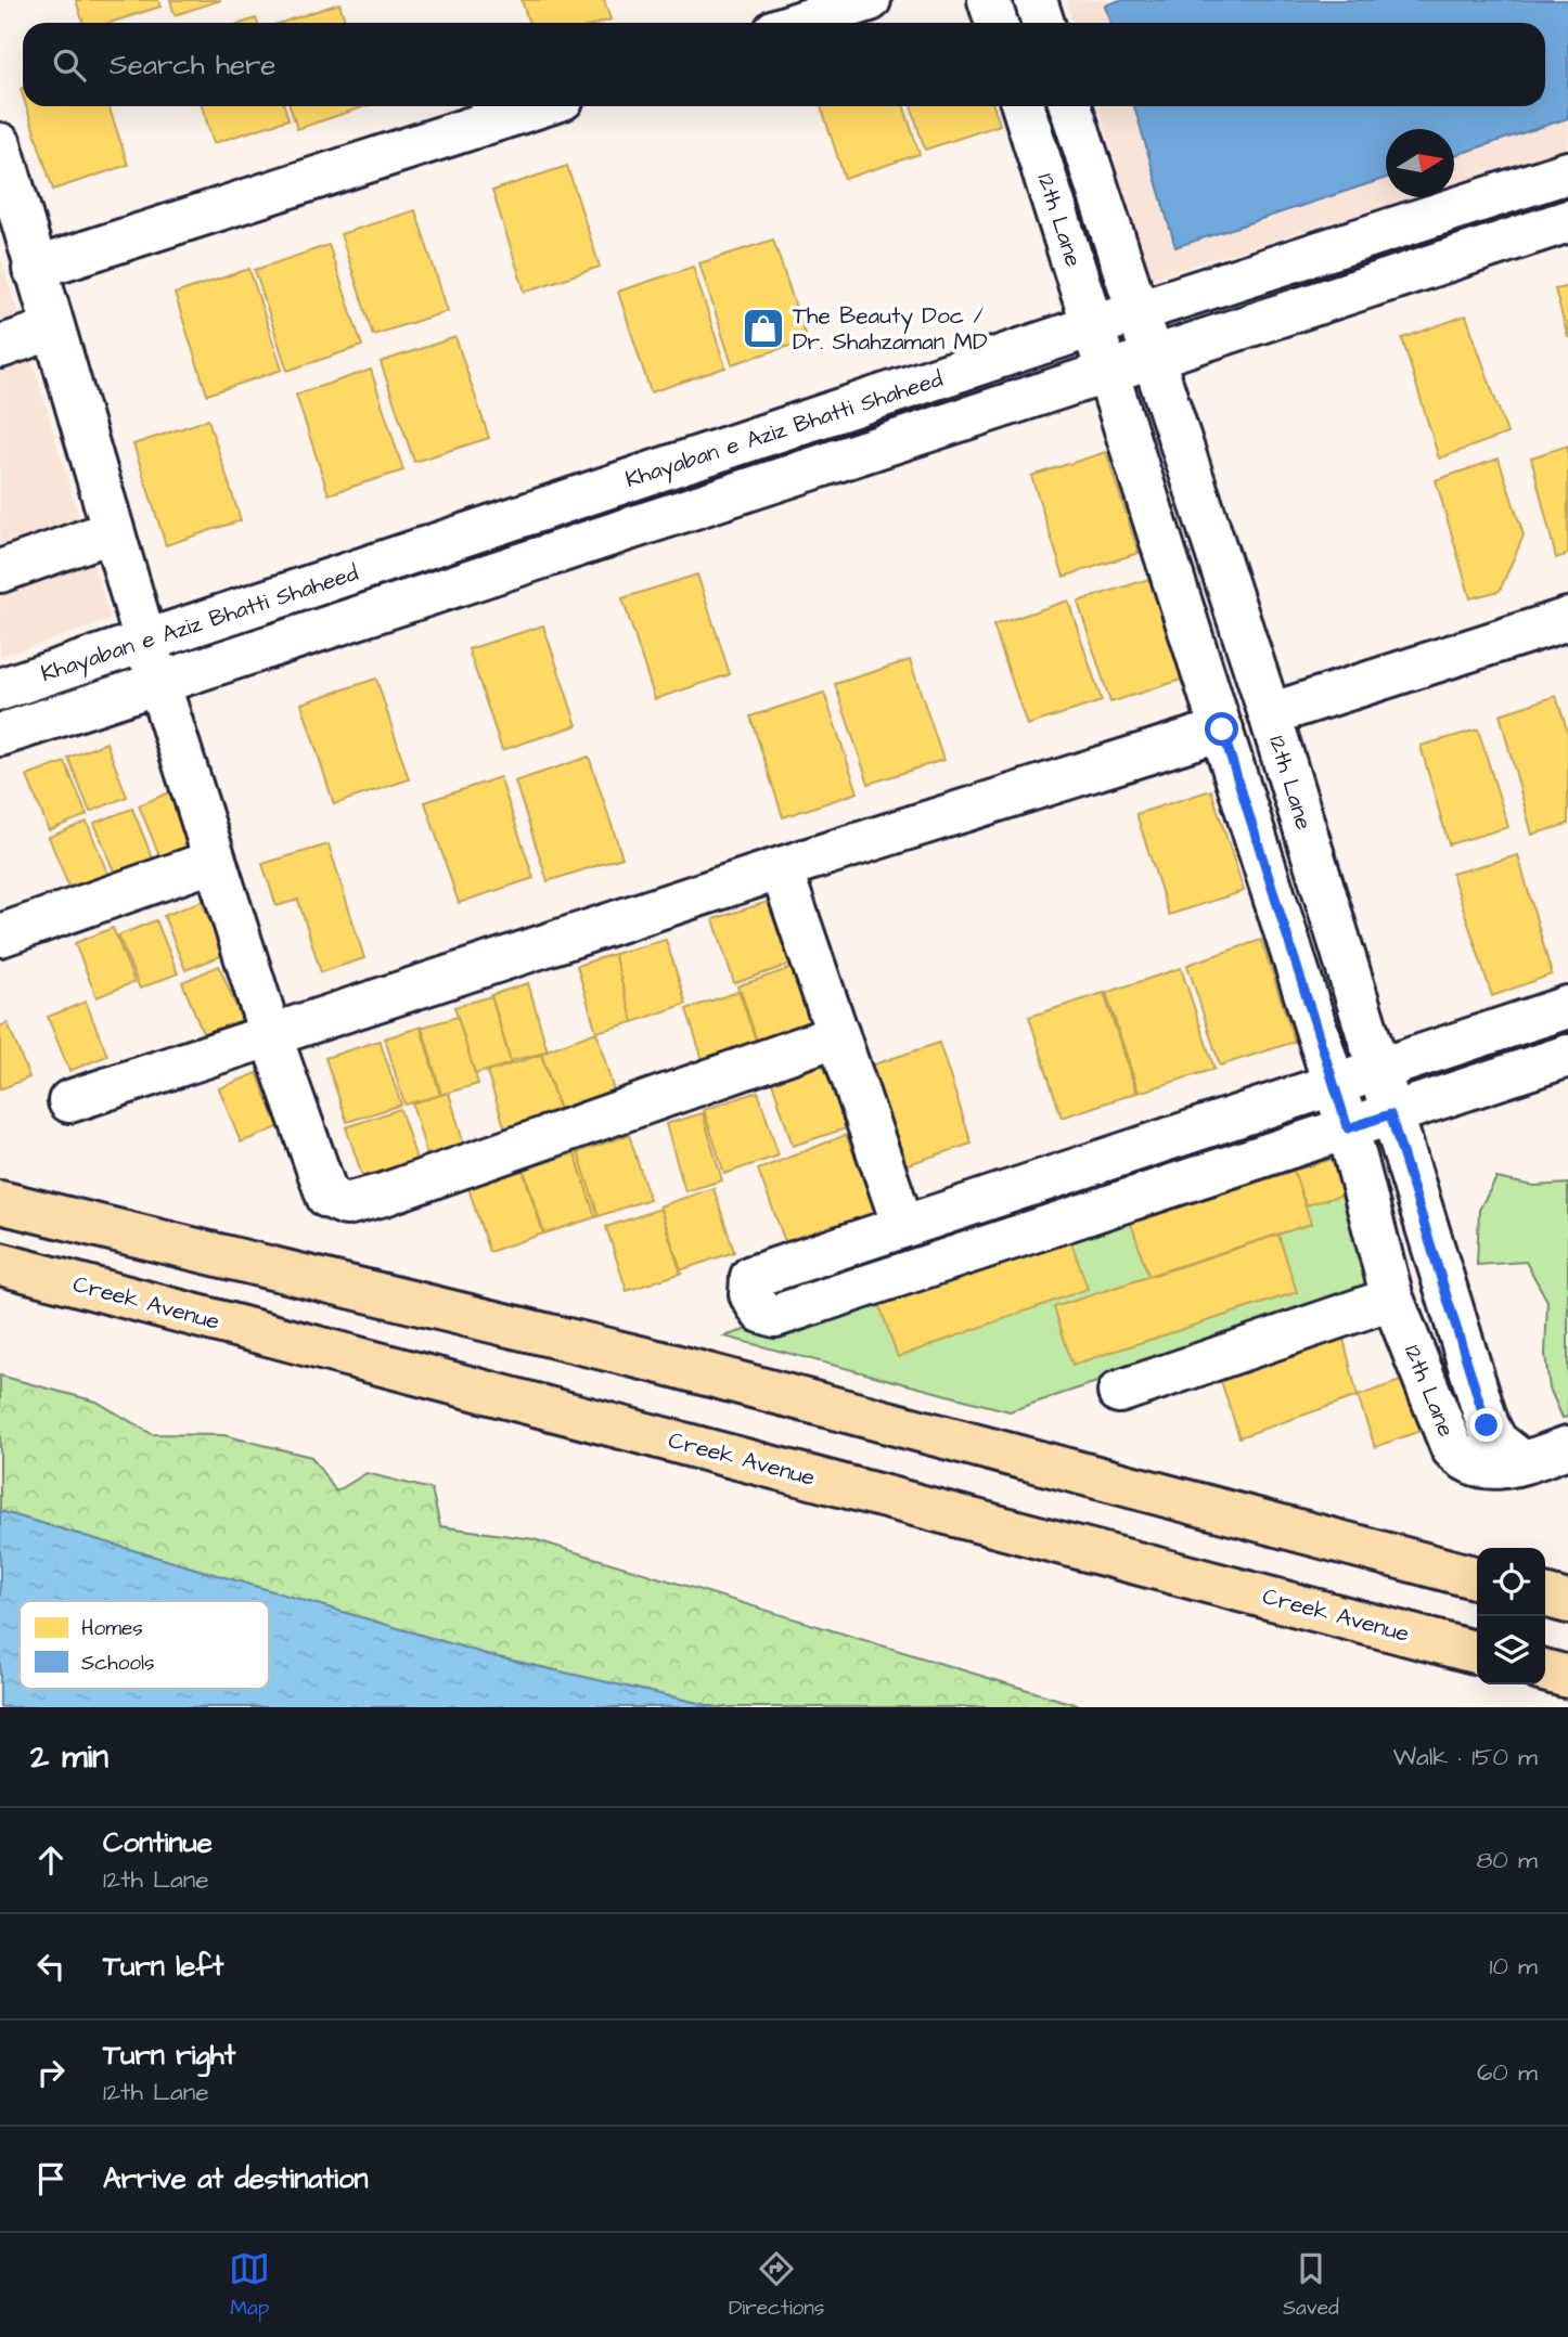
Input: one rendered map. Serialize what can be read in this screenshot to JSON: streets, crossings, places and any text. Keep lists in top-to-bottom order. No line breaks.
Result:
{"streets":{"main road":["Creek Avenue"],"street":["12th Lane","Khayaban e Aziz Bhatti Shaheed"]},"crossings":[["12th Lane","Khayaban e Aziz Bhatti Shaheed"]],"places":{"shop":["The Beauty Doc / Dr. Shahzaman MD"]},"legend":["Homes","Schools"],"north":"right","page":{"search":"Search here","heading":["2 min","Walk · 150 m"],"list":[["Continue","12th Lane","80 m"],["Turn left","10 m"],["Turn right","12th Lane","60 m"],"Arrive at destination"],"nav":["Map","Directions","Saved"]}}
